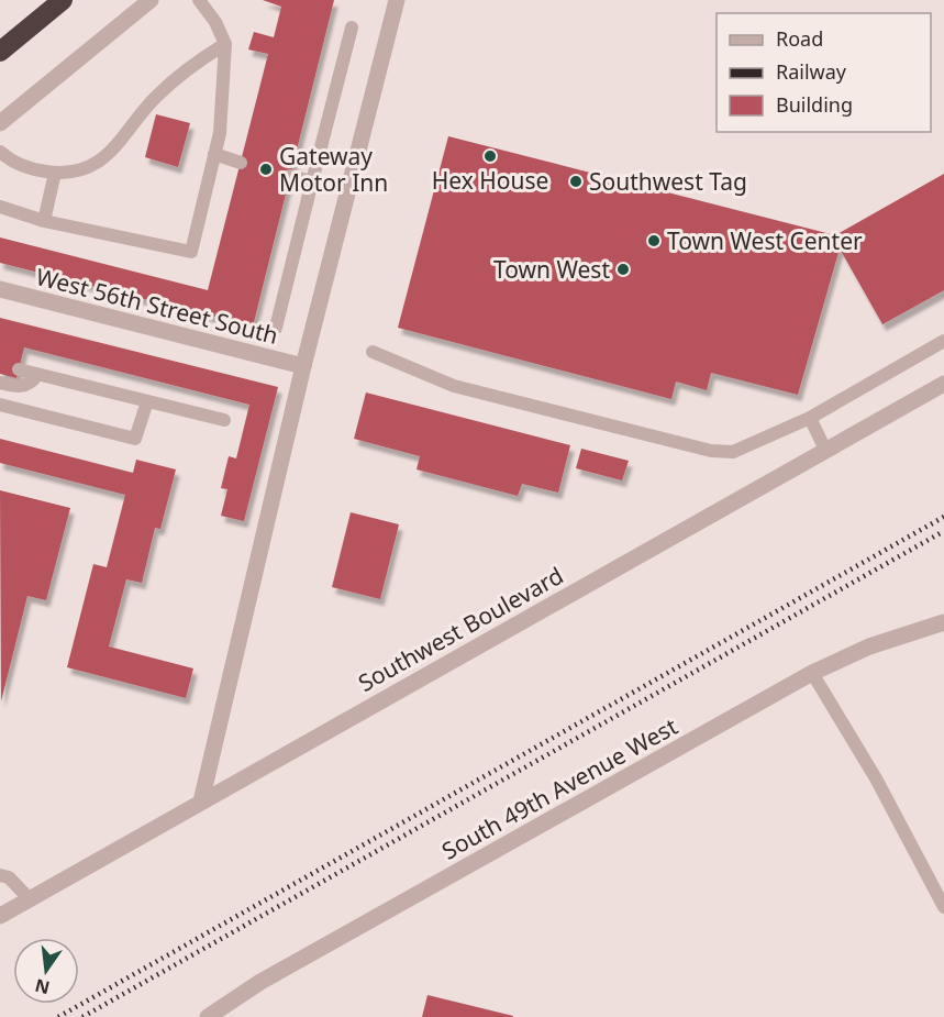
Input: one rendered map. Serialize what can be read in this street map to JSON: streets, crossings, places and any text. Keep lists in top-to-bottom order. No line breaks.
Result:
{"streets":{"street":["West 56th Street South","Southwest Boulevard","South 49th Avenue West"]},"places":["Hex House","Gateway Motor Inn","Southwest Tag","Town West Center","Town West"],"legend":["Road","Railway","Building"],"north":"bottom"}
